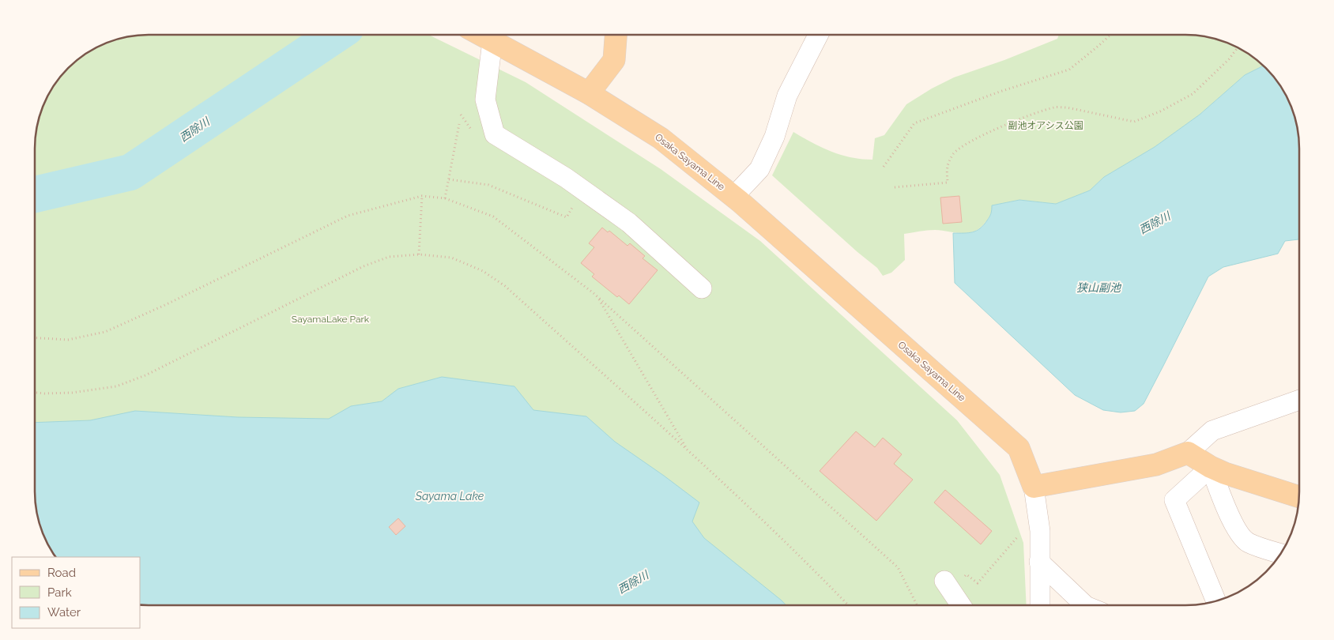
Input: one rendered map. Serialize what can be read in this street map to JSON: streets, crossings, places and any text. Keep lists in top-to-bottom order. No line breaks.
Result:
{"streets":{"main road":["Osaka Sayama Line"]},"water":["西除川","狭山副池","Sayama Lake"],"parks":["副池オアシス公園","SayamaLake Park"],"legend":["Road","Park","Water"]}
